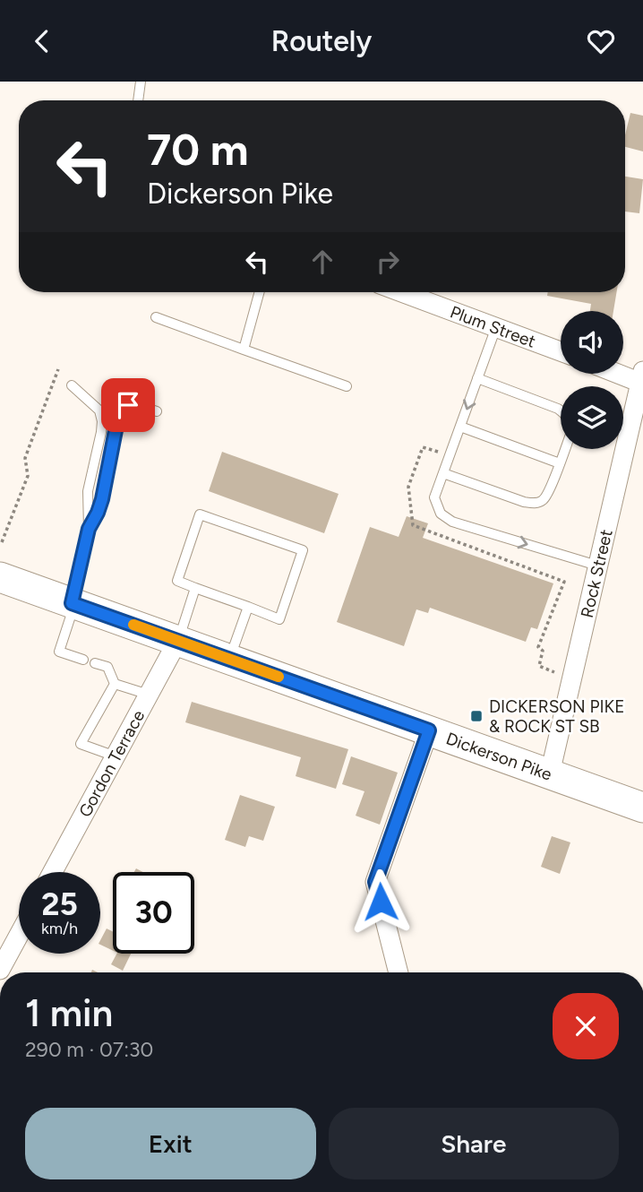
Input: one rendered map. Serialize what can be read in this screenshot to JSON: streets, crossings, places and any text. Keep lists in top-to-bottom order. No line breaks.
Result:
{"streets":{"main road":["Dickerson Pike"],"street":["Plum Street","Rock Street","Gordon Terrace"]},"crossings":[["Rock Street","Dickerson Pike"],["Dickerson Pike","Gordon Terrace"]],"places":{"transit":["DICKERSON PIKE & ROCK ST SB"]},"page":{"header":"Routely","turn":["70 m","Dickerson Pike"],"speed":"25 km/h","limit":"30","heading":["1 min","290 m · 07:30"],"buttons":["Exit","Share"]}}
